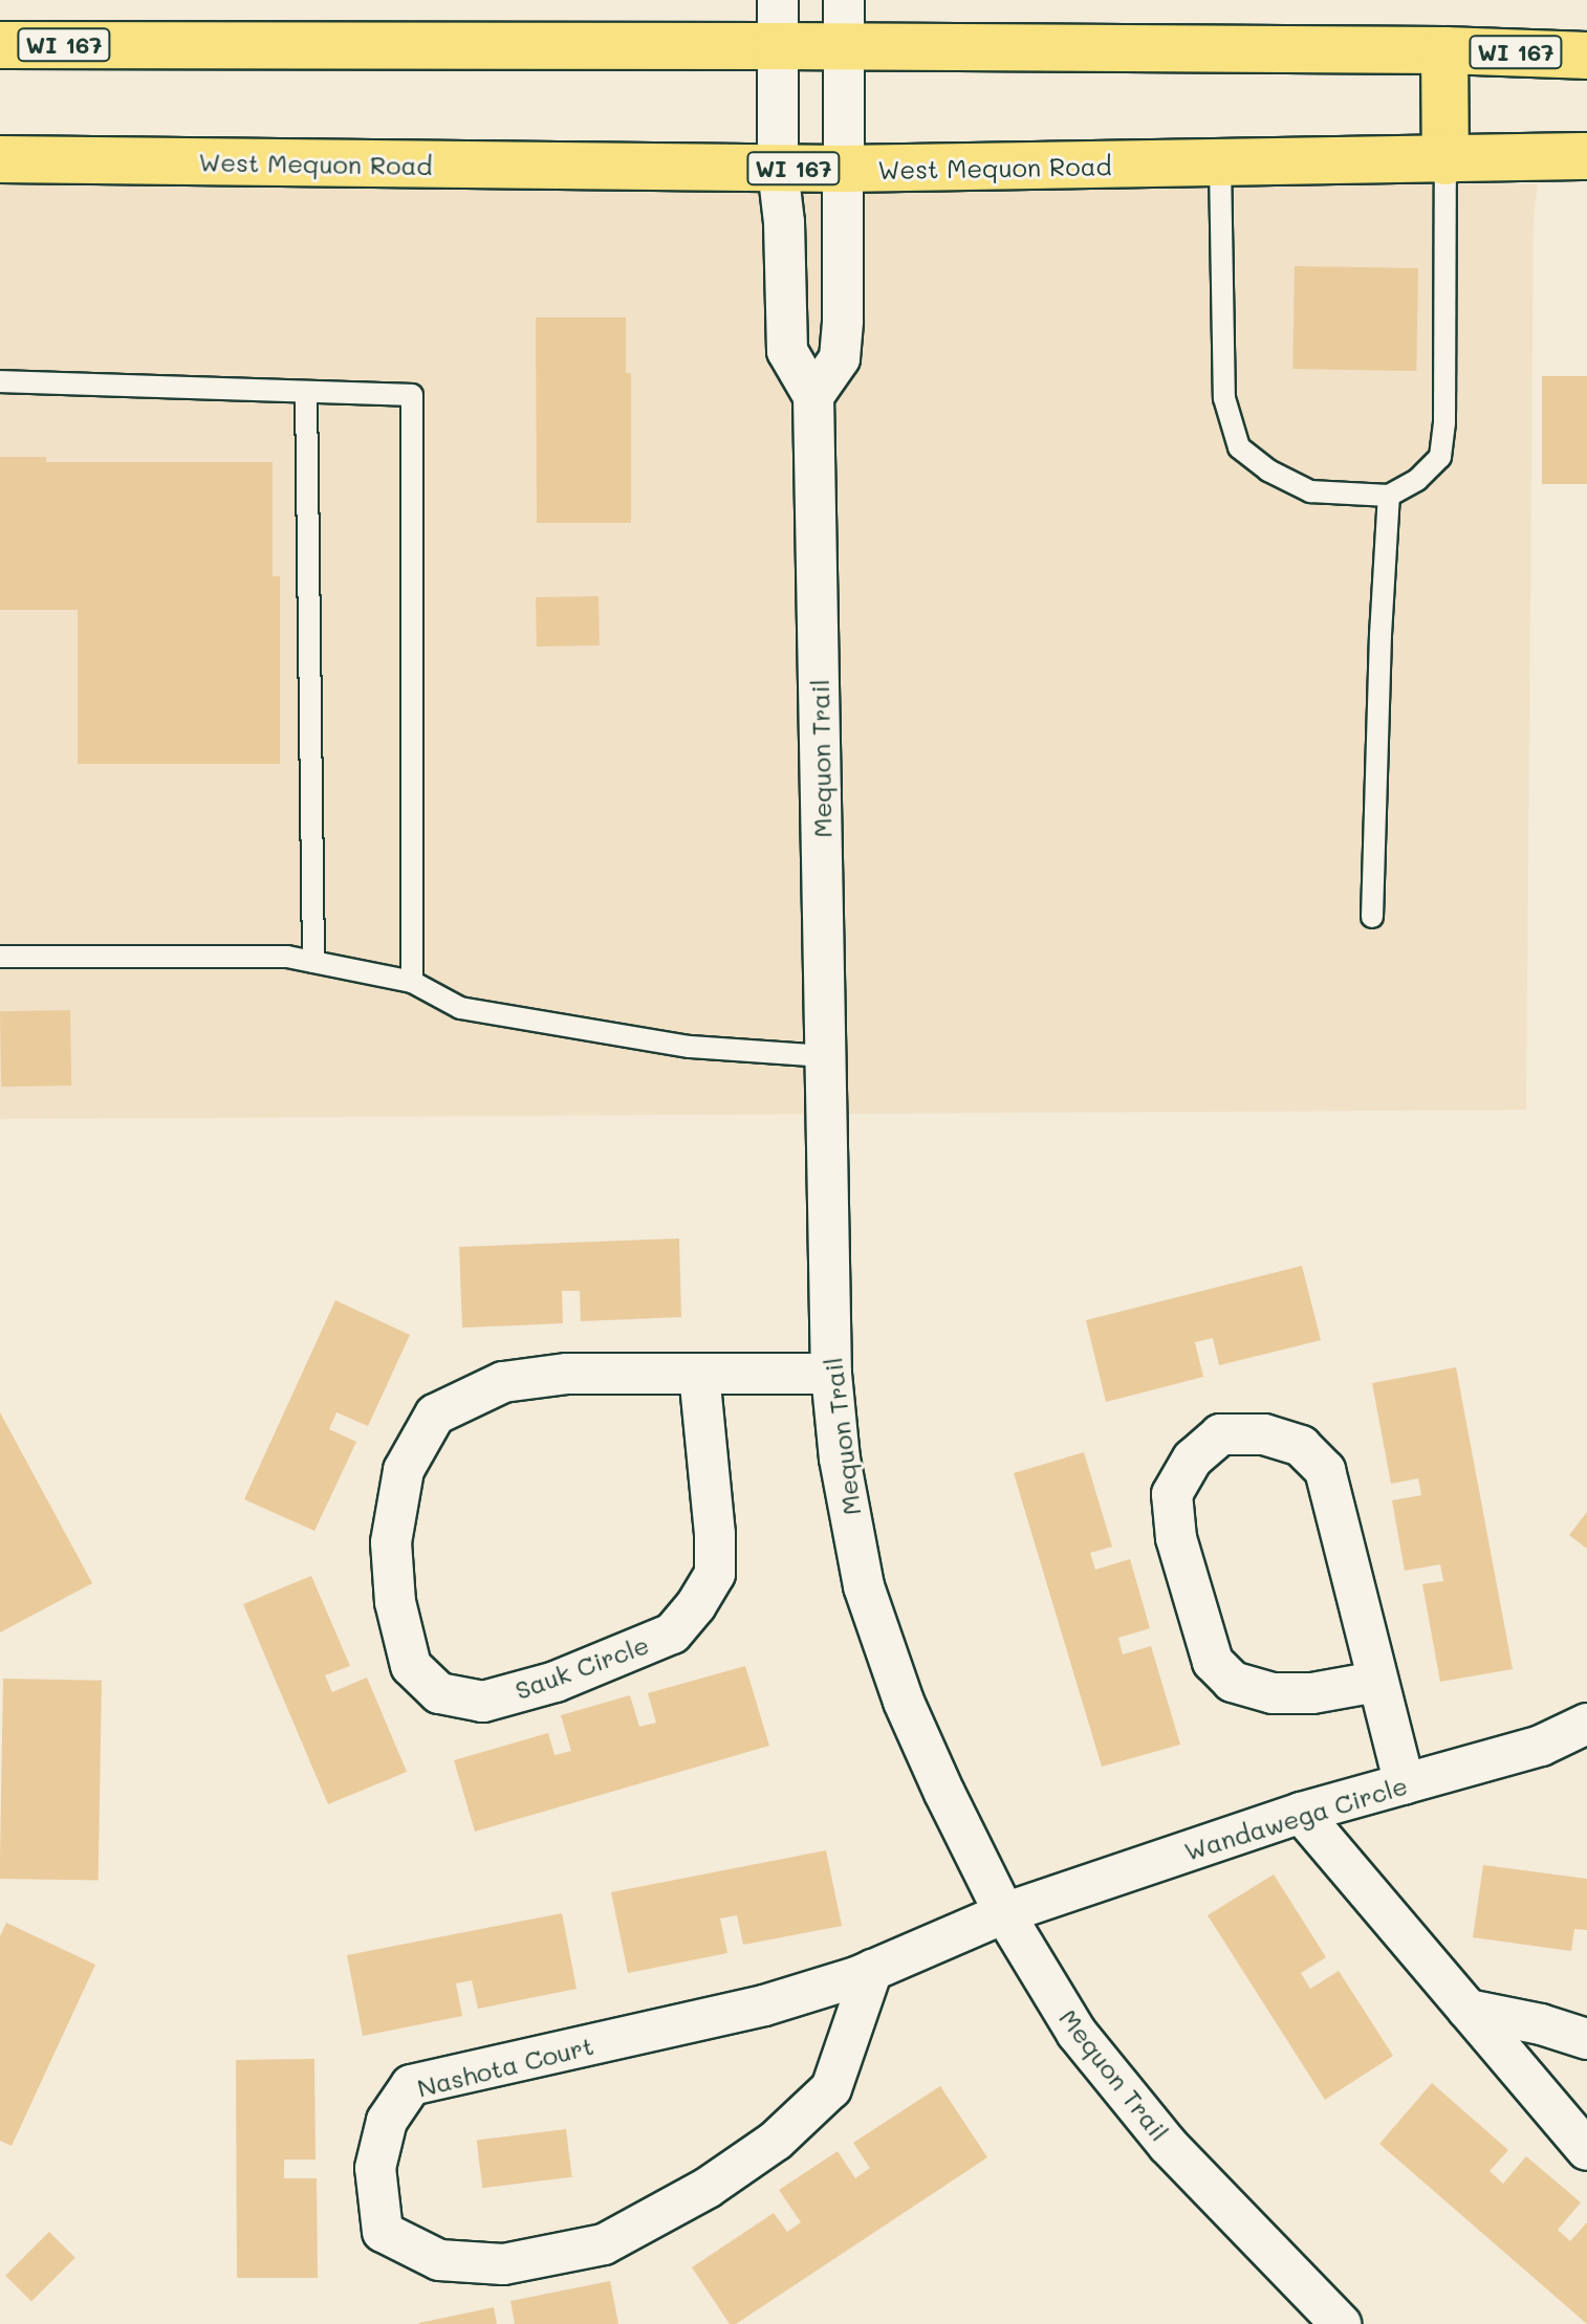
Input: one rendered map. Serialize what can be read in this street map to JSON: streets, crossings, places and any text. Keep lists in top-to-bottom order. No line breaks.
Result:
{"streets":{"main road":["WI 167","West Mequon Road"],"street":["Mequon Trail","Sauk Circle","Wandawega Circle","Nashota Court"]},"crossings":[["WI 167","Mequon Trail"],["West Mequon Road","Mequon Trail"],["Mequon Trail","Sauk Circle"],["Mequon Trail","Wandawega Circle"],["Mequon Trail","Nashota Court"],["Wandawega Circle","Nashota Court"]]}
